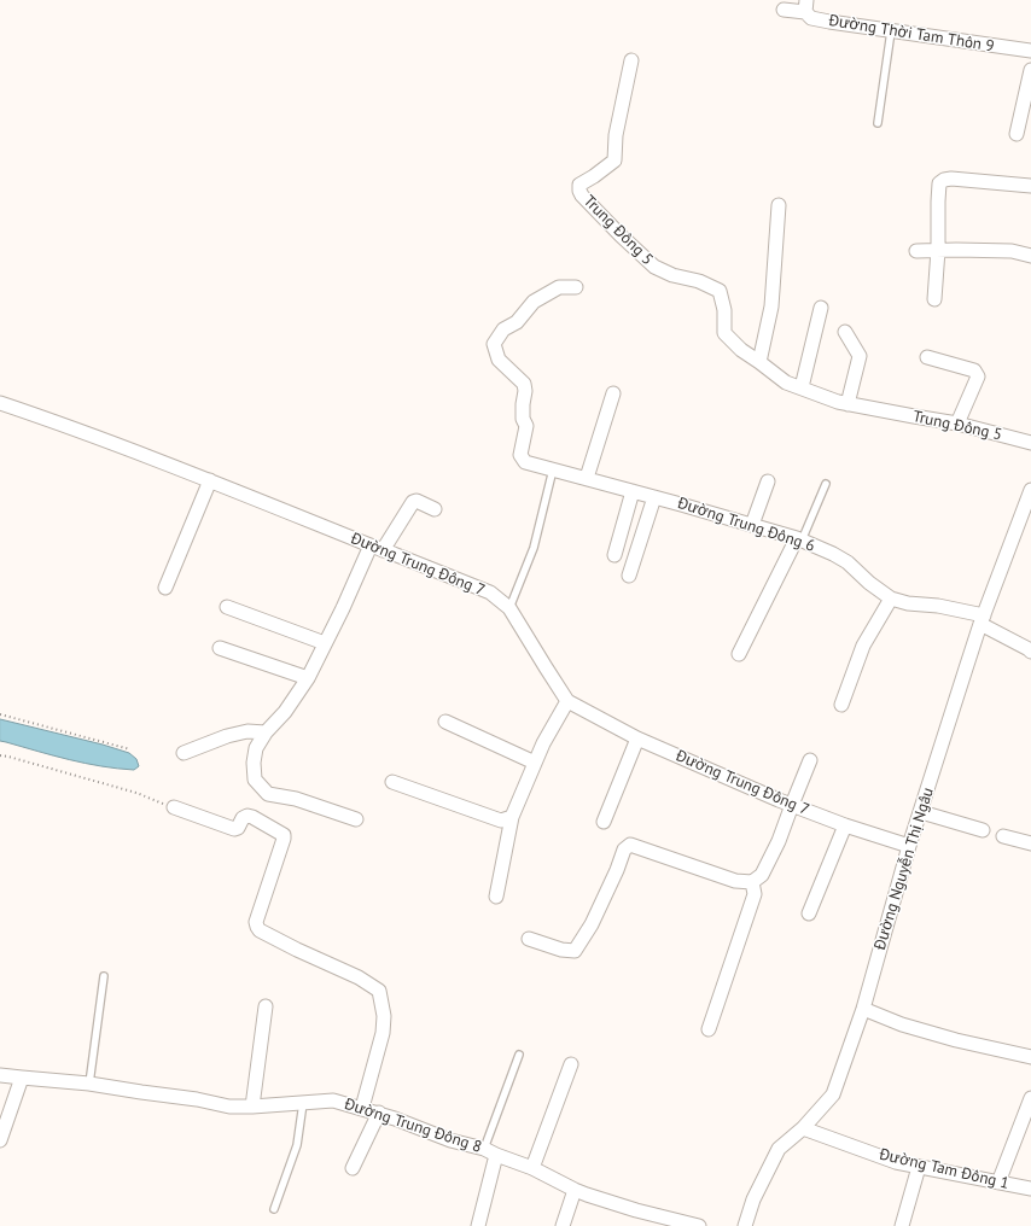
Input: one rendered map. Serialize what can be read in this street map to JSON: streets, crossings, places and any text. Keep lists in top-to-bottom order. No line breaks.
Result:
{"streets":{"street":["Đường Thời Tam Thôn 9","Trung Đông 5","Đường Trung Đông 6","Đường Trung Đông 7","Đường Nguyễn Thị Ngâu","Đường Trung Đông 8","Đường Tam Đông 1"]},"crossings":[["Đường Trung Đông 6","Đường Nguyễn Thị Ngâu"],["Đường Trung Đông 7","Đường Nguyễn Thị Ngâu"],["Đường Nguyễn Thị Ngâu","Đường Tam Đông 1"]]}
